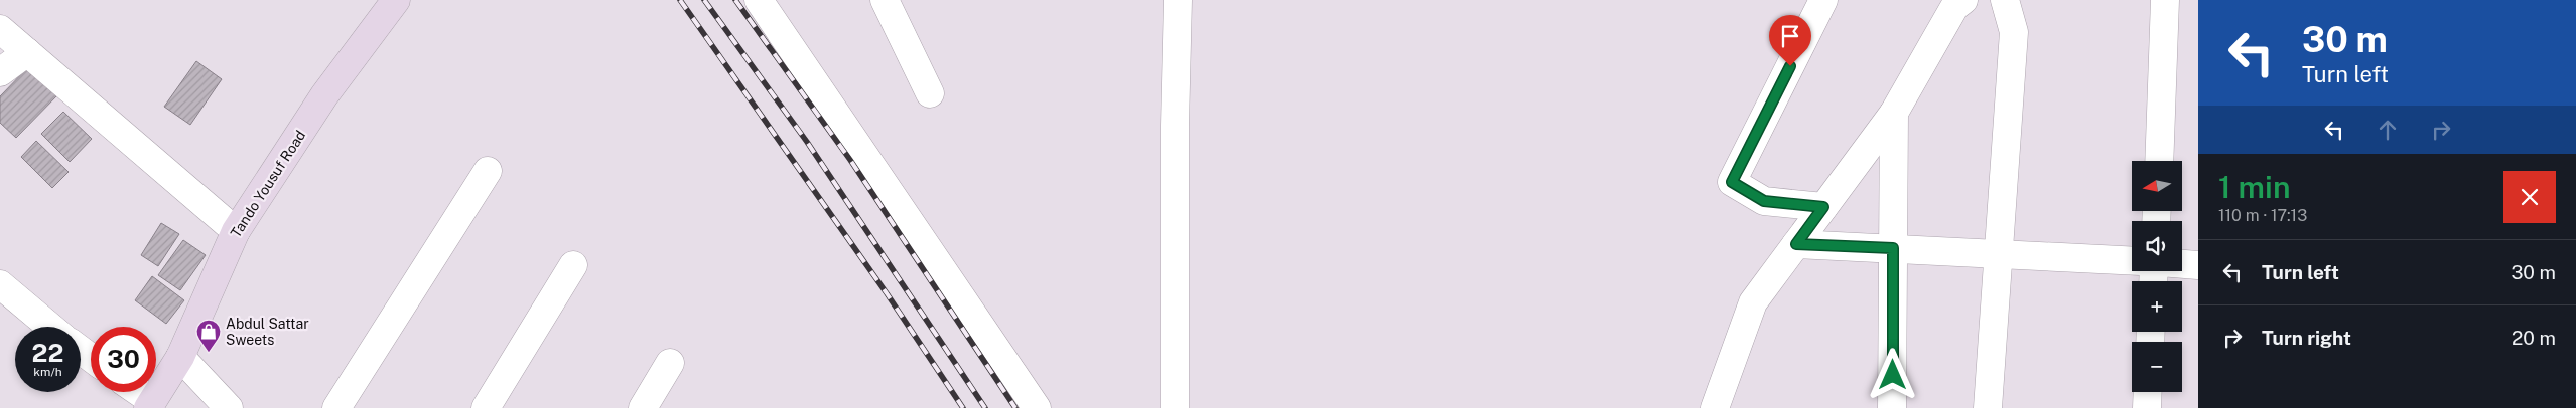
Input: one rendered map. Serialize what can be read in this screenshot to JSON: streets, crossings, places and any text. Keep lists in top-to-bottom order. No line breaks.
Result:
{"streets":{"street":["Tando Yousuf Road"]},"places":{"shop":["Abdul Sattar Sweets"]},"north":"left","page":{"turn":["30 m","Turn left"],"heading":["1 min","110 m · 17:13"],"map_buttons":["+","−"],"list":[{"name":"Turn left","value":"30 m"},{"name":"Turn right","value":"20 m"}],"speed":"22 km/h","limit":"30"}}
